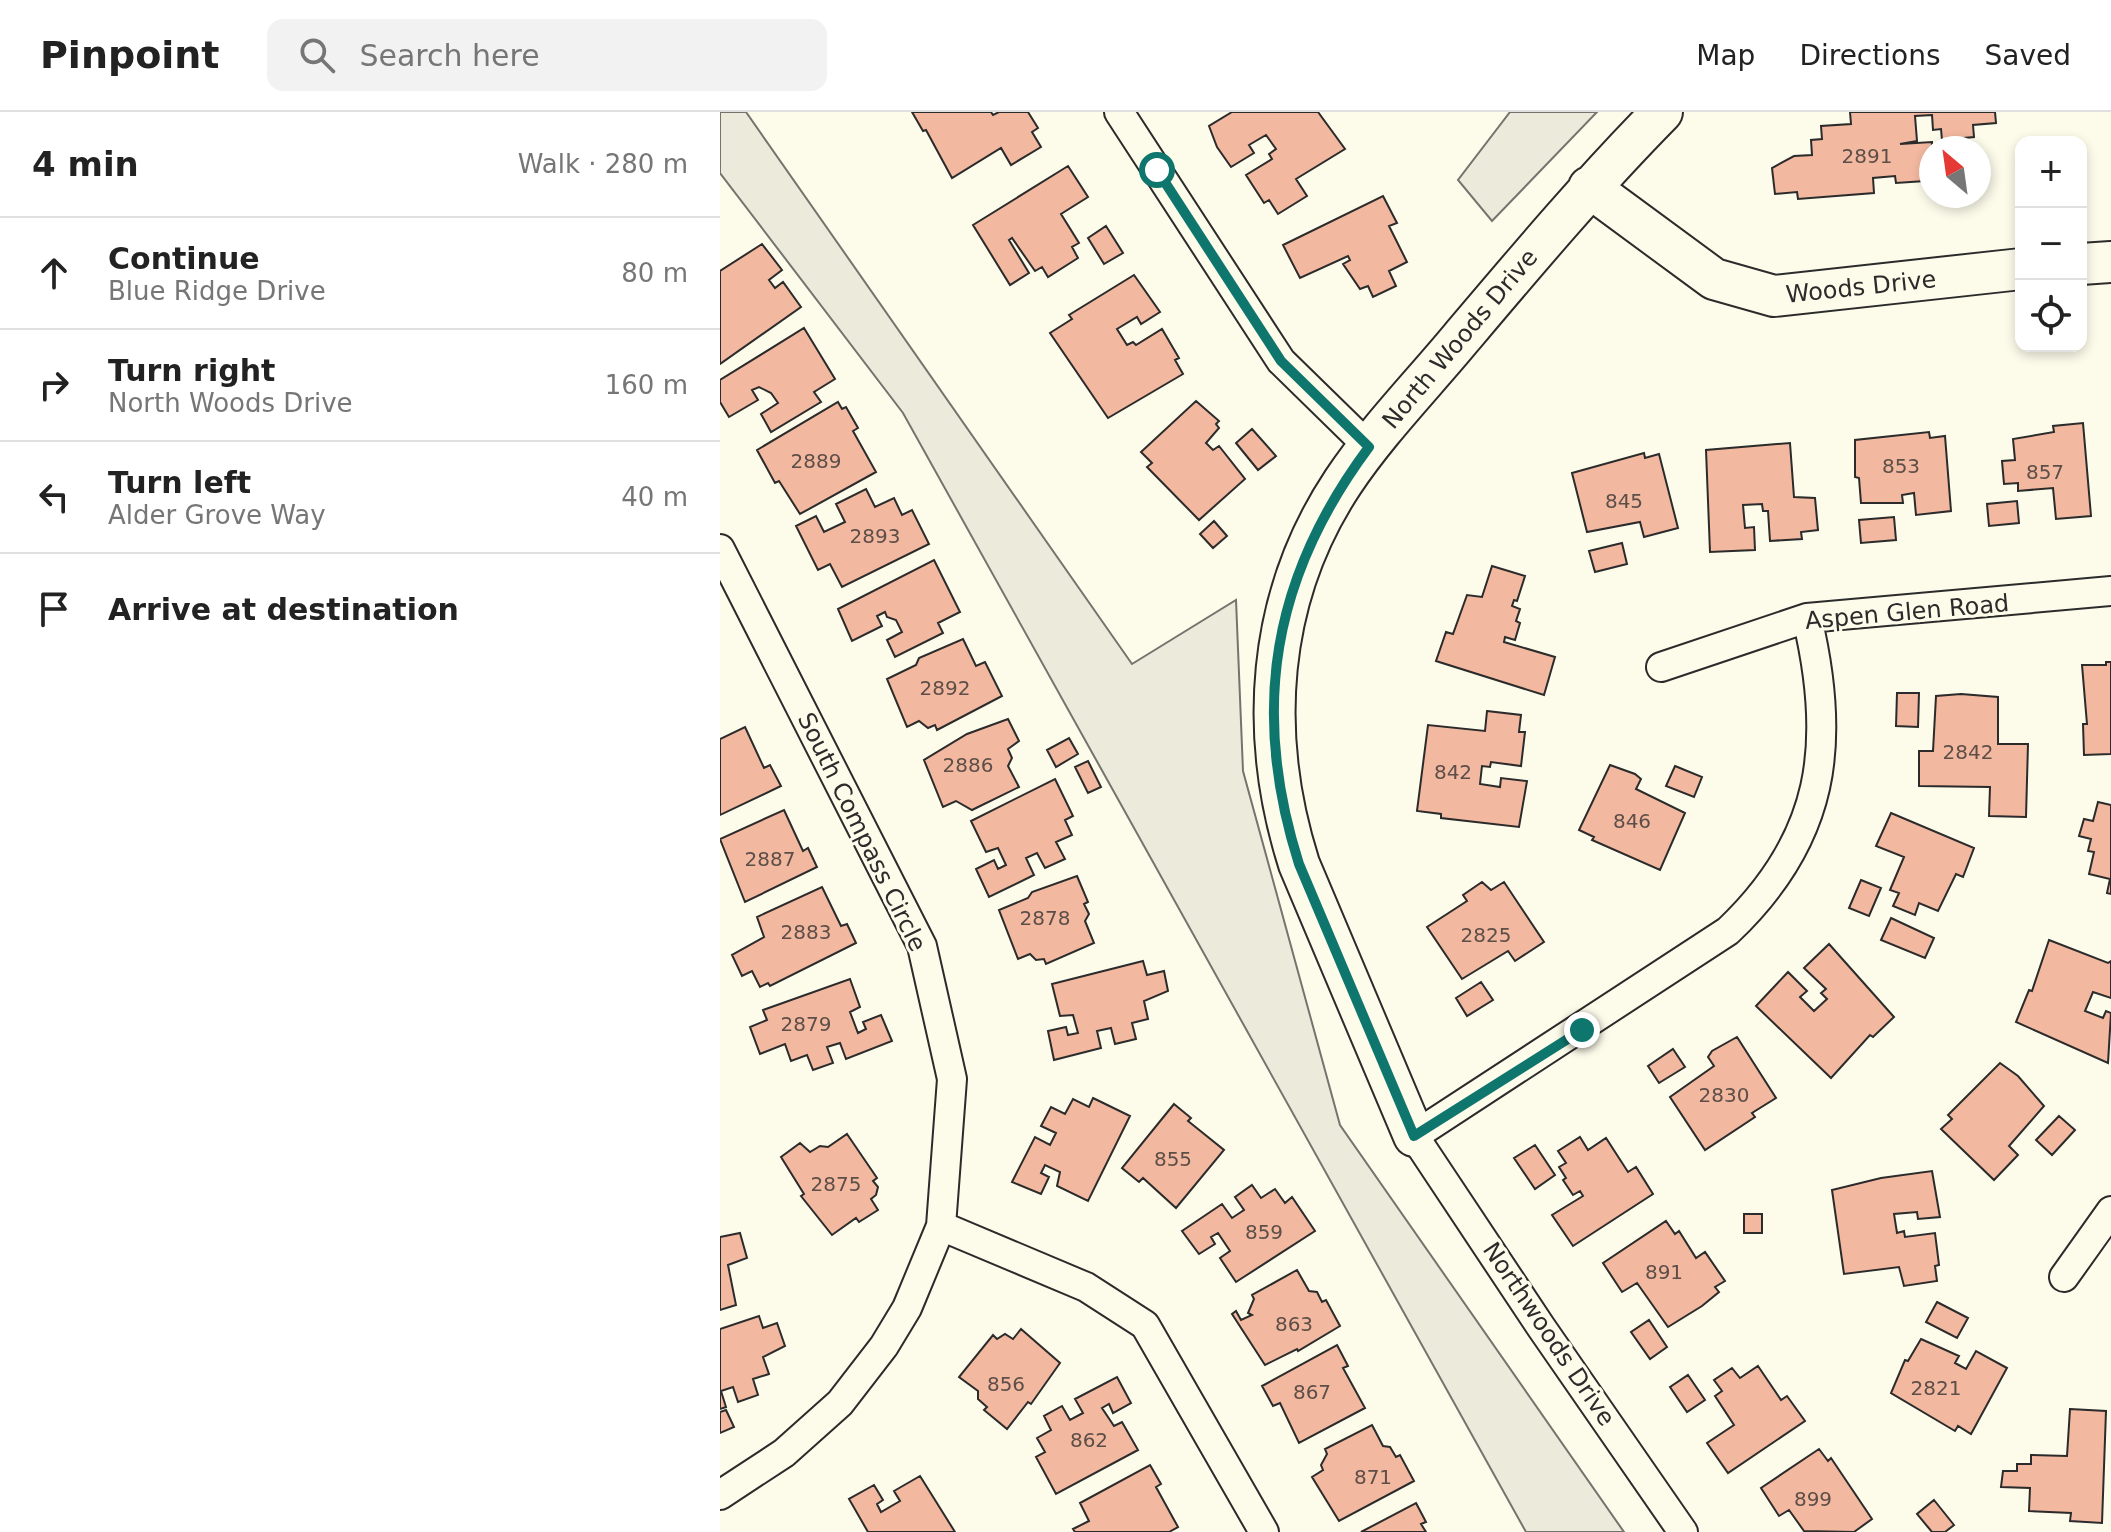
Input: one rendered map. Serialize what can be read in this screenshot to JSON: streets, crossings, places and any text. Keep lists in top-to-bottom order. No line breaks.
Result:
{"streets":{"street":["Woods Drive","North Woods Drive","Aspen Glen Road","South Compass Circle","Northwoods Drive"]},"crossings":[["Woods Drive","North Woods Drive"],["North Woods Drive","Northwoods Drive"]],"house_numbers":["2891","2889","853","857","845","2893","2892","2842","2886","842","846","2887","2878","2883","2825","2879","2830","855","2875","859","891","863","856","2821","867","862","871","899"],"north":"top left","page":{"header":"Pinpoint","search":"Search here","nav":["Map","Directions","Saved"],"heading":["4 min","Walk · 280 m"],"map_buttons":["+","−"],"list":[["Continue","Blue Ridge Drive","80 m"],["Turn right","North Woods Drive","160 m"],["Turn left","Alder Grove Way","40 m"],"Arrive at destination"]}}
